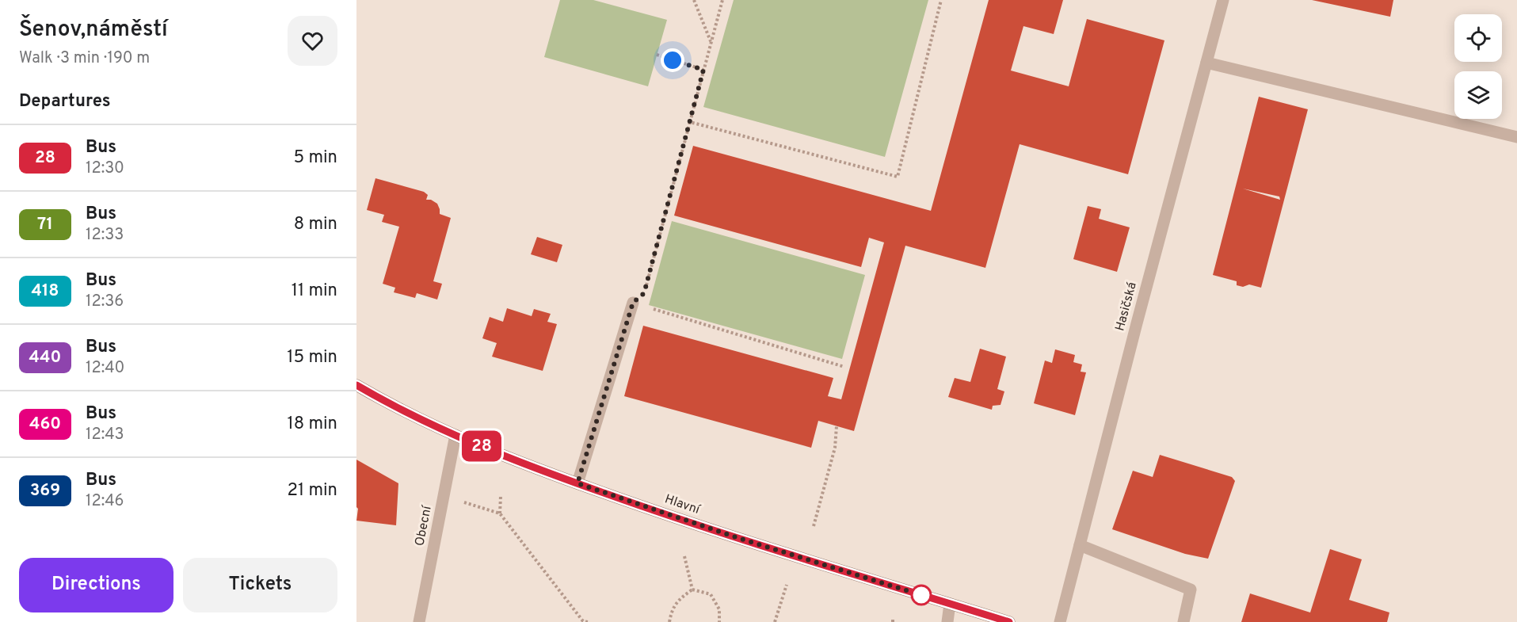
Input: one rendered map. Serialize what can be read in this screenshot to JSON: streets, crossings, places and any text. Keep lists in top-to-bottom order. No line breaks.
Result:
{"streets":{"main road":["Hlavní"],"street":["Hasičská","Obecní"]},"crossings":[["Hlavní","Obecní"]],"lines":["bus line 28"],"page":{"heading":[["Šenov,náměstí","Walk · 3 min · 190 m"],"Departures"],"on_map":"28","list":[{"mark":"28","name":"Bus","note":"12:30","value":"5 min"},{"mark":"71","name":"Bus","note":"12:33","value":"8 min"},{"mark":"418","name":"Bus","note":"12:36","value":"11 min"},{"mark":"440","name":"Bus","note":"12:40","value":"15 min"},{"mark":"460","name":"Bus","note":"12:43","value":"18 min"},{"mark":"369","name":"Bus","note":"12:46","value":"21 min"}],"buttons":["Directions","Tickets"]}}
